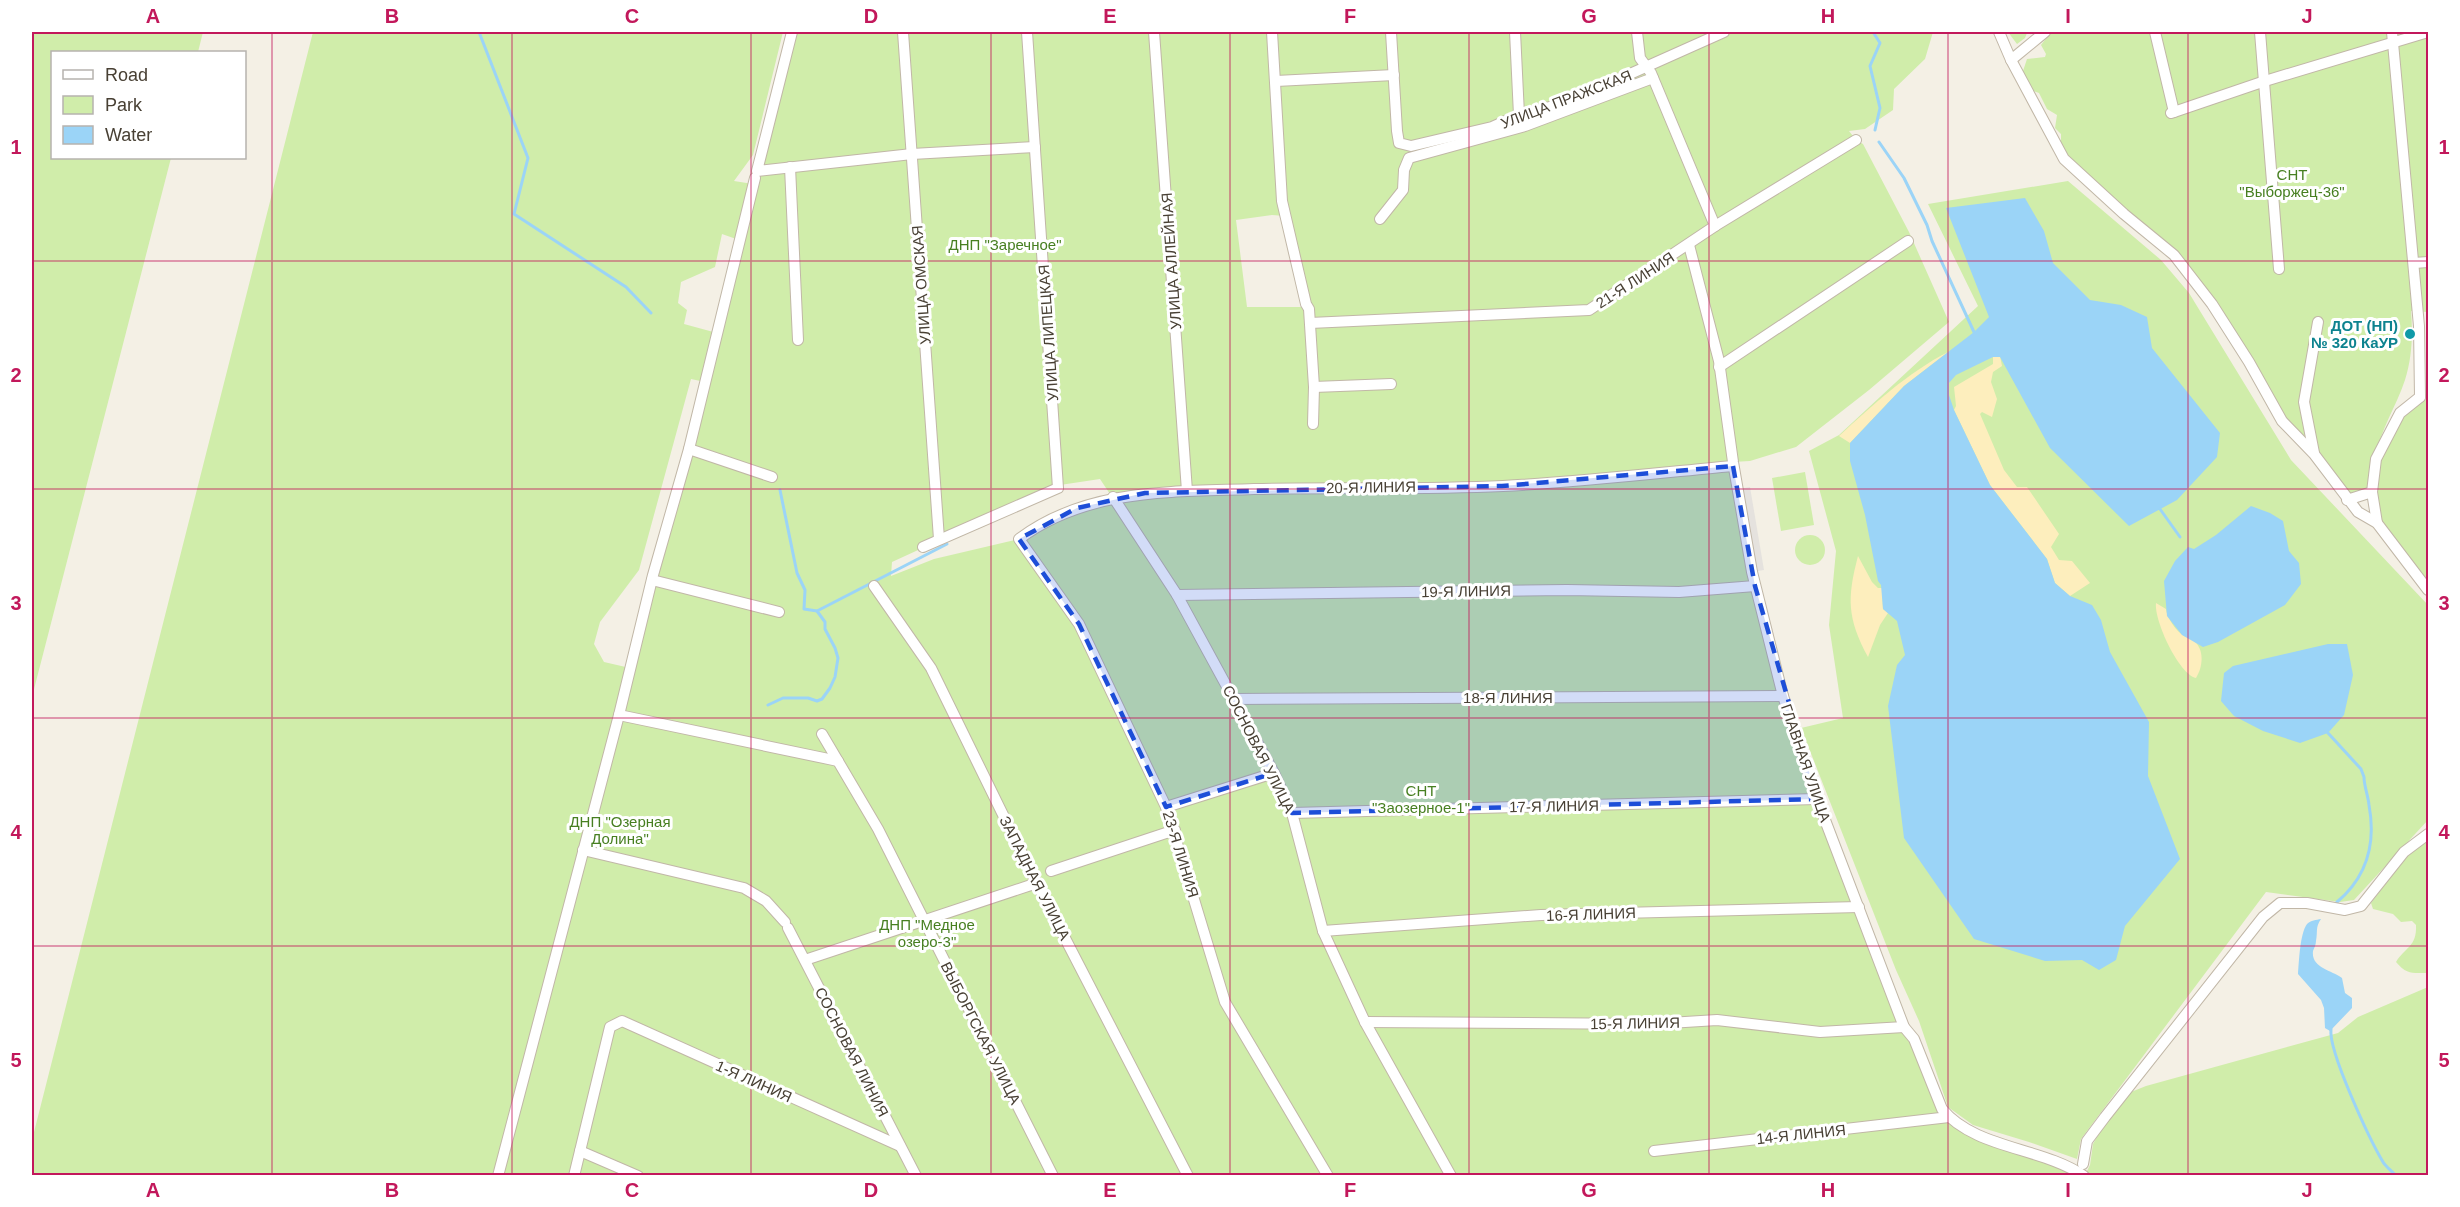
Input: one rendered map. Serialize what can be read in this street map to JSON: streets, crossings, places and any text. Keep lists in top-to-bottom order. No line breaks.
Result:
{"streets":{"street":["УЛИЦА ПРАЖСКАЯ","УЛИЦА АЛЛЕЙНАЯ","21-Я ЛИНИЯ","УЛИЦА ОМСКАЯ","УЛИЦА ЛИПЕЦКАЯ","20-Я ЛИНИЯ","19-Я ЛИНИЯ","18-Я ЛИНИЯ","СОСНОВАЯ УЛИЦА","ГЛАВНАЯ УЛИЦА","17-Я ЛИНИЯ","23-Я ЛИНИЯ","ЗАПАДНАЯ УЛИЦА","16-Я ЛИНИЯ","15-Я ЛИНИЯ","ВЫБОРГСКАЯ УЛИЦА","СОСНОВАЯ ЛИНИЯ","1-Я ЛИНИЯ","14-Я ЛИНИЯ"]},"crossings":[["УЛИЦА АЛЛЕЙНАЯ","20-Я ЛИНИЯ"],["21-Я ЛИНИЯ","ГЛАВНАЯ УЛИЦА"],["УЛИЦА ОМСКАЯ","УЛИЦА ЛИПЕЦКАЯ"],["20-Я ЛИНИЯ","СОСНОВАЯ УЛИЦА"],["20-Я ЛИНИЯ","ГЛАВНАЯ УЛИЦА"],["20-Я ЛИНИЯ","23-Я ЛИНИЯ"],["19-Я ЛИНИЯ","СОСНОВАЯ УЛИЦА"],["19-Я ЛИНИЯ","ГЛАВНАЯ УЛИЦА"],["18-Я ЛИНИЯ","СОСНОВАЯ УЛИЦА"],["18-Я ЛИНИЯ","ГЛАВНАЯ УЛИЦА"],["СОСНОВАЯ УЛИЦА","17-Я ЛИНИЯ"],["СОСНОВАЯ УЛИЦА","16-Я ЛИНИЯ"],["СОСНОВАЯ УЛИЦА","15-Я ЛИНИЯ"],["ГЛАВНАЯ УЛИЦА","17-Я ЛИНИЯ"],["ГЛАВНАЯ УЛИЦА","16-Я ЛИНИЯ"],["ГЛАВНАЯ УЛИЦА","15-Я ЛИНИЯ"],["ГЛАВНАЯ УЛИЦА","14-Я ЛИНИЯ"],["СОСНОВАЯ ЛИНИЯ","1-Я ЛИНИЯ"]],"parks":["СНТ \"Выборжец-36\"","ДНП \"Заречное\"","СНТ \"Заозерное-1\"","ДНП \"Озерная Долина\"","ДНП \"Медное озеро-3\""],"places":["ДОТ (НП) № 320 КаУР"],"legend":["Road","Park","Water"],"grid":{"columns":["A","B","C","D","E","F","G","H","I","J"],"rows":["1","2","3","4","5"]}}
